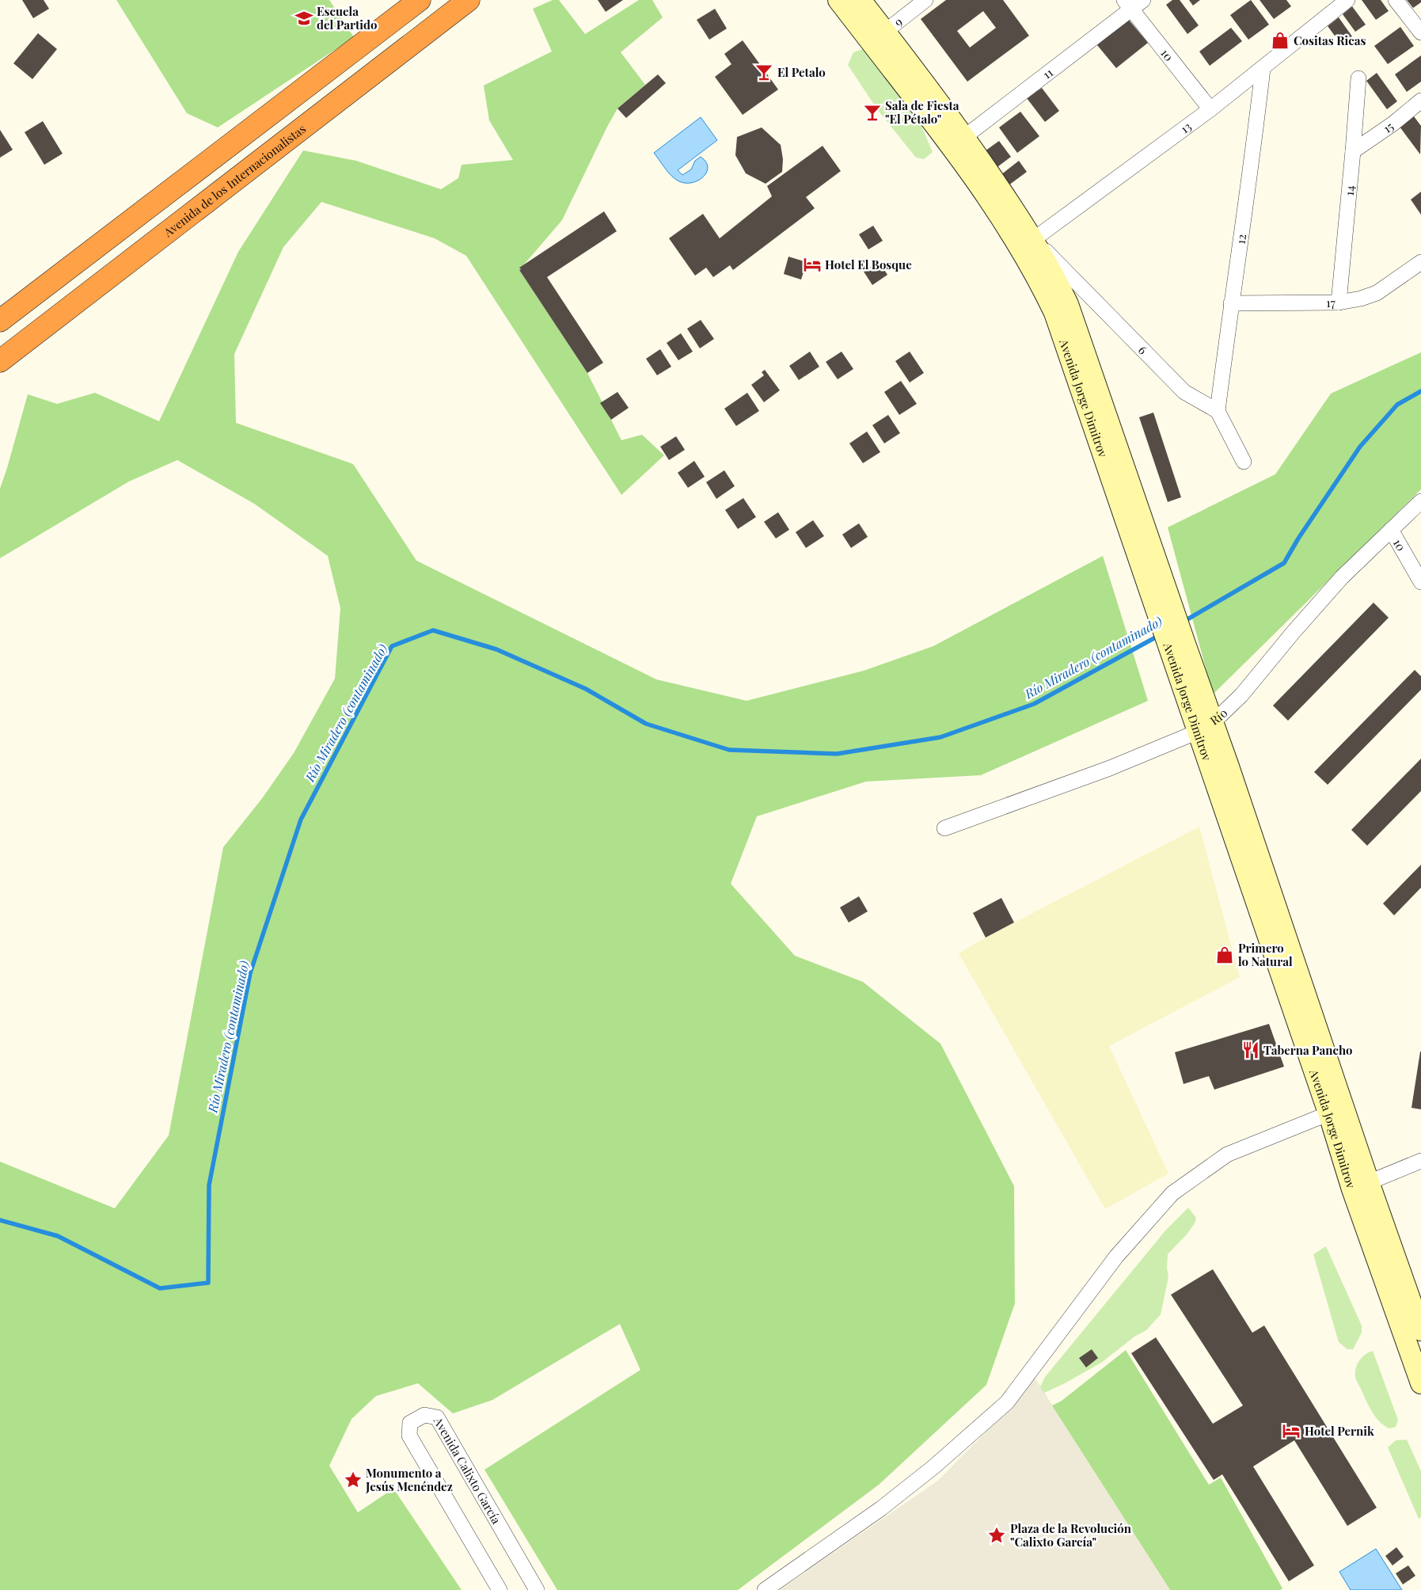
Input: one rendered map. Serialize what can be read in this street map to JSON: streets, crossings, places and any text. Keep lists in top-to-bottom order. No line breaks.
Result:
{"streets":{"highway":["Avenida de los Internacionalistas"],"main road":["Avenida Jorge Dimitrov"],"street":["9","10","11","13","15","14","12","17","6","Río","Avenida Calixto García"]},"crossings":[["9","Avenida Jorge Dimitrov"],["10","11"],["10","13"],["10","Río"],["11","Avenida Jorge Dimitrov"],["13","12"],["13","6"],["13","Avenida Jorge Dimitrov"],["15","14"],["14","17"],["12","17"],["12","6"],["6","Avenida Jorge Dimitrov"],["Avenida Jorge Dimitrov","Río"]],"water":["Río Miradero (contaminado)"],"places":{"school or university":["Escuela del Partido"],"shop":["Cositas Ricas","Primero lo Natural"],"bar":["El Petalo","Sala de Fiesta \"El Pétalo\""],"hotel":["Hotel El Bosque","Hotel Pernik"],"restaurant":["Taberna Pancho"],"place":["Monumento a Jesús Menéndez","Plaza de la Revolución \"Calixto García\""]}}
